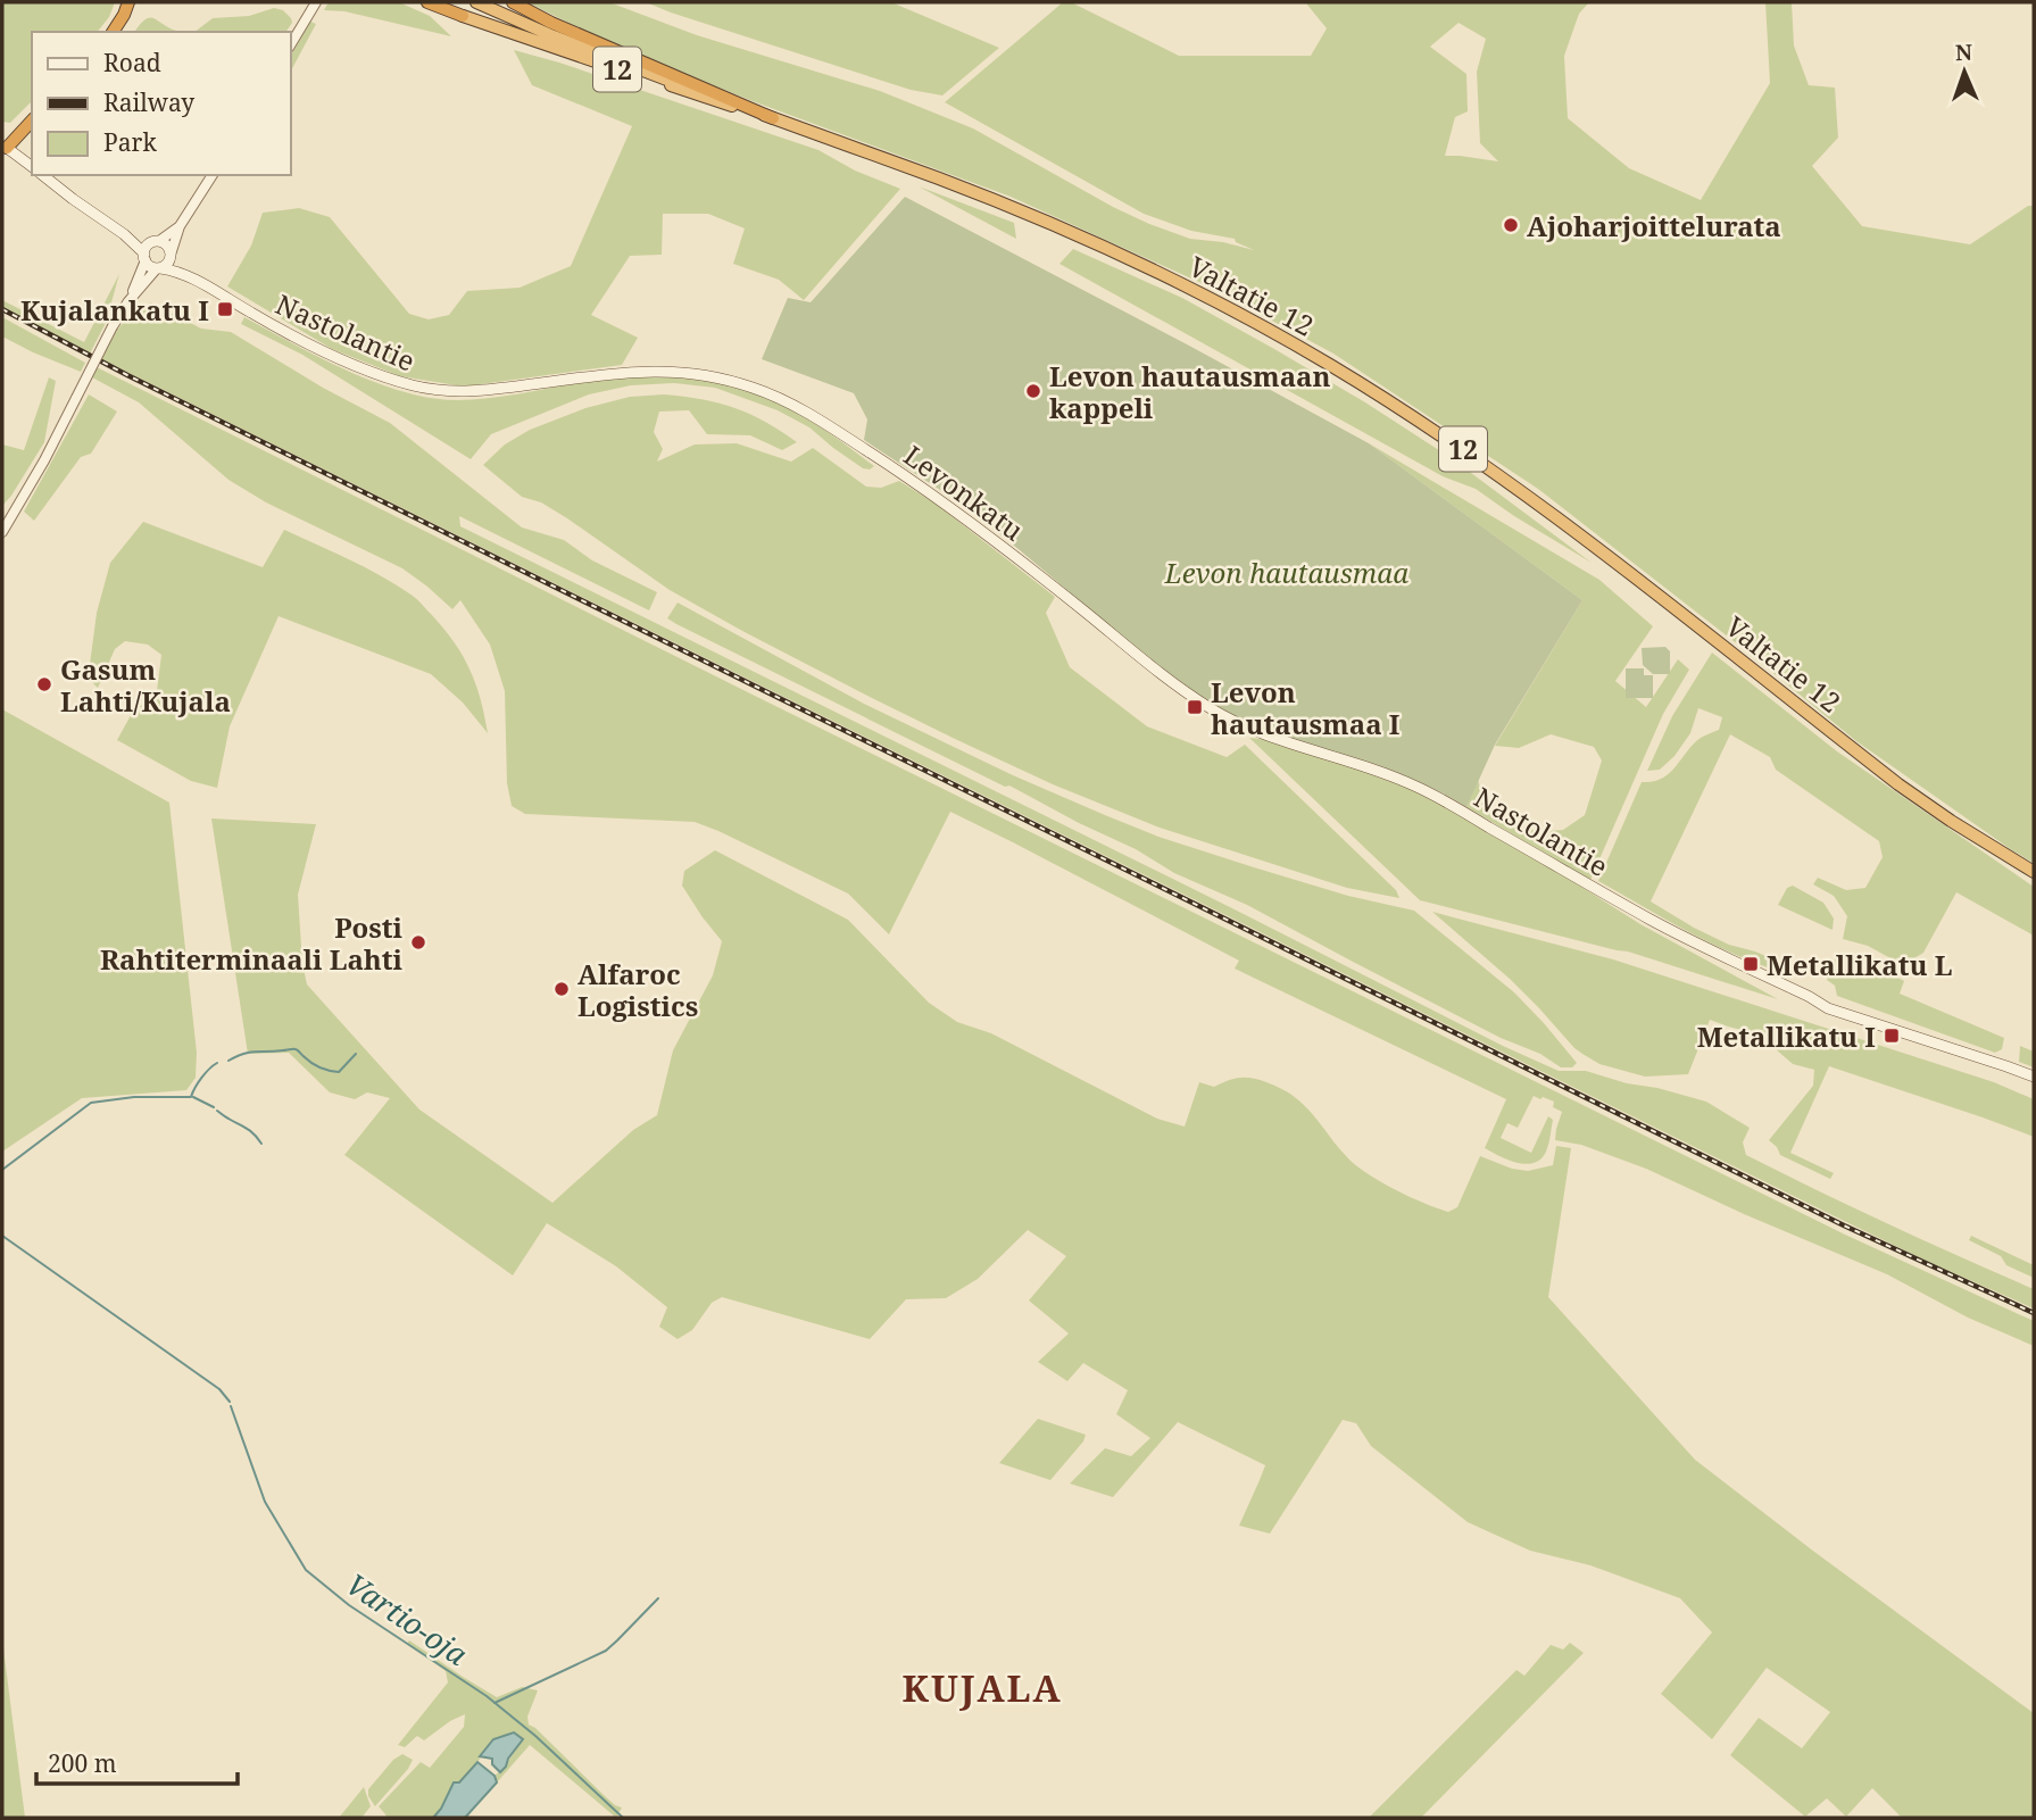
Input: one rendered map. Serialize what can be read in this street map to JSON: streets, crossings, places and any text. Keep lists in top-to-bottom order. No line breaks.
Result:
{"streets":{"highway":["12","Valtatie 12"],"main road":["Nastolantie","Levonkatu"]},"crossings":[["12","Valtatie 12"],["Nastolantie","Levonkatu"]],"districts":["KUJALA"],"water":["Vartio-oja"],"parks":["Levon hautausmaa"],"places":{"other":["Ajoharjoittelurata","Levon hautausmaan kappeli","Gasum Lahti/Kujala","Posti Rahtiterminaali Lahti","Alfaroc Logistics"],"transit":["Kujalankatu I","Levon hautausmaa I","Metallikatu L","Metallikatu I"]},"legend":["Road","Railway","Park"],"scale_bar":"200 m","north":"top"}
